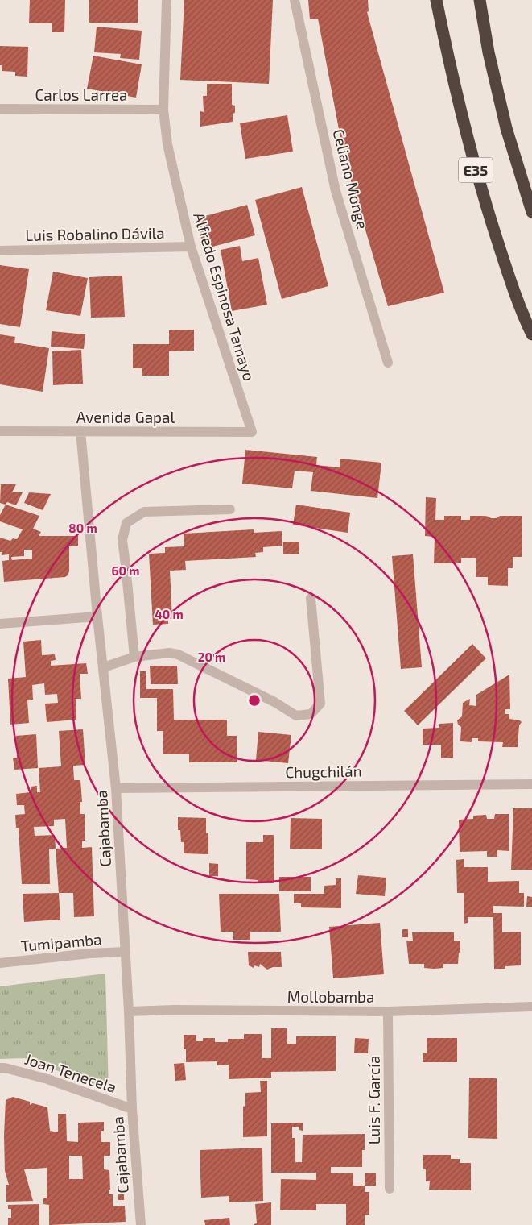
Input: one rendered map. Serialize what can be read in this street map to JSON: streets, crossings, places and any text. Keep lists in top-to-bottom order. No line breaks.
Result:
{"streets":{"highway":["E35"],"street":["Carlos Larrea","Celiano Monge","Luis Robalino Dávila","Alfredo Espinosa Tamayo","Avenida Gapal","Chugchilán","Cajabamba","Tumipamba","Mollobamba","Joan Tenecela","Luis F. García"]},"crossings":[["Carlos Larrea","Alfredo Espinosa Tamayo"],["Luis Robalino Dávila","Alfredo Espinosa Tamayo"],["Alfredo Espinosa Tamayo","Avenida Gapal"],["Avenida Gapal","Cajabamba"],["Chugchilán","Cajabamba"],["Cajabamba","Tumipamba"],["Cajabamba","Mollobamba"],["Cajabamba","Joan Tenecela"],["Mollobamba","Luis F. García"]],"rings":["80 m","60 m","40 m","20 m"]}
